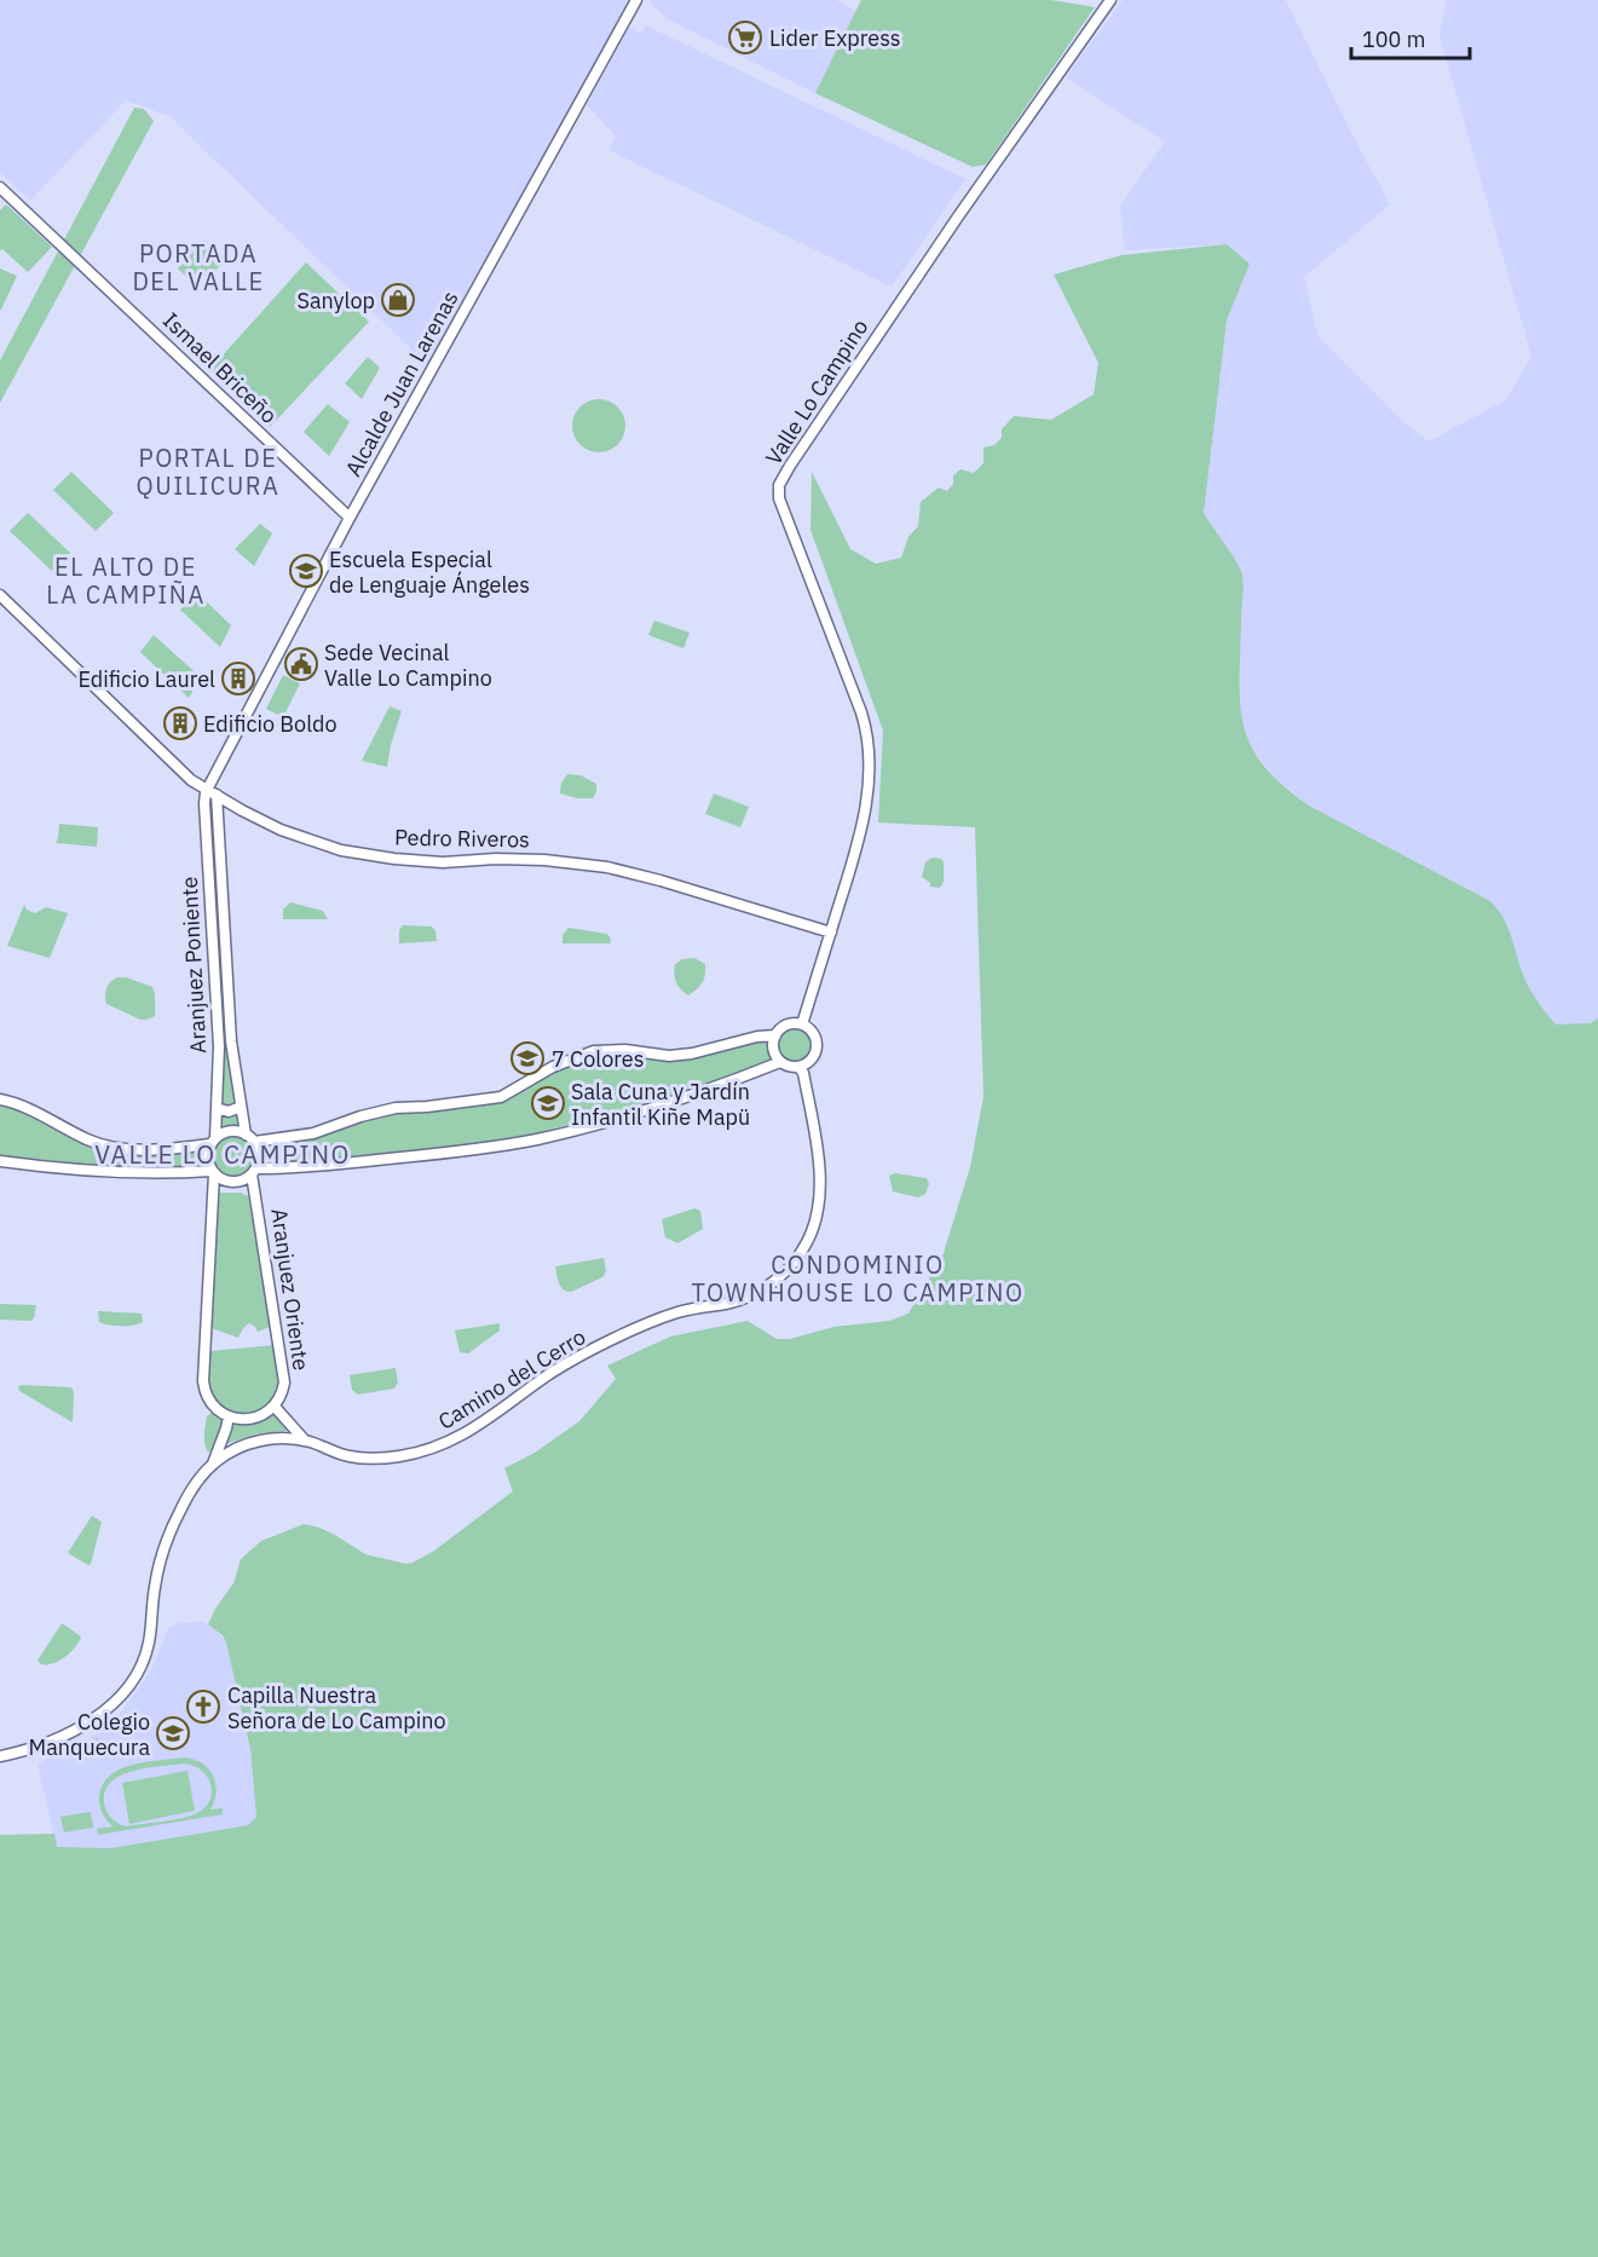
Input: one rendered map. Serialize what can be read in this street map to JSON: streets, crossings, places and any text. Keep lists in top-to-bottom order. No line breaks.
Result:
{"streets":{"street":["Ismael Briceño","Alcalde Juan Larenas","Valle Lo Campino","Pedro Riveros","Aranjuez Poniente","Aranjuez Oriente","Camino del Cerro"]},"crossings":[["Ismael Briceño","Alcalde Juan Larenas"],["Alcalde Juan Larenas","Pedro Riveros"],["Alcalde Juan Larenas","Aranjuez Poniente"],["Valle Lo Campino","Pedro Riveros"],["Valle Lo Campino","Camino del Cerro"],["Pedro Riveros","Aranjuez Poniente"],["Aranjuez Poniente","Aranjuez Oriente"]],"districts":["PORTADA DEL VALLE","PORTAL DE QUILICURA","EL ALTO DE LA CAMPIÑA","VALLE LO CAMPINO","CONDOMINIO TOWNHOUSE LO CAMPINO"],"places":{"supermarket":["Lider Express"],"shop":["Sanylop"],"school or university":["Escuela Especial de Lenguaje Ángeles","7 Colores","Sala Cuna y Jardín Infantil Kiñe Mapü","Colegio Manquecura"],"public building":["Sede Vecinal Valle Lo Campino"],"building":["Edificio Laurel","Edificio Boldo"],"church":["Capilla Nuestra Señora de Lo Campino"]},"scale_bar":"100 m"}
